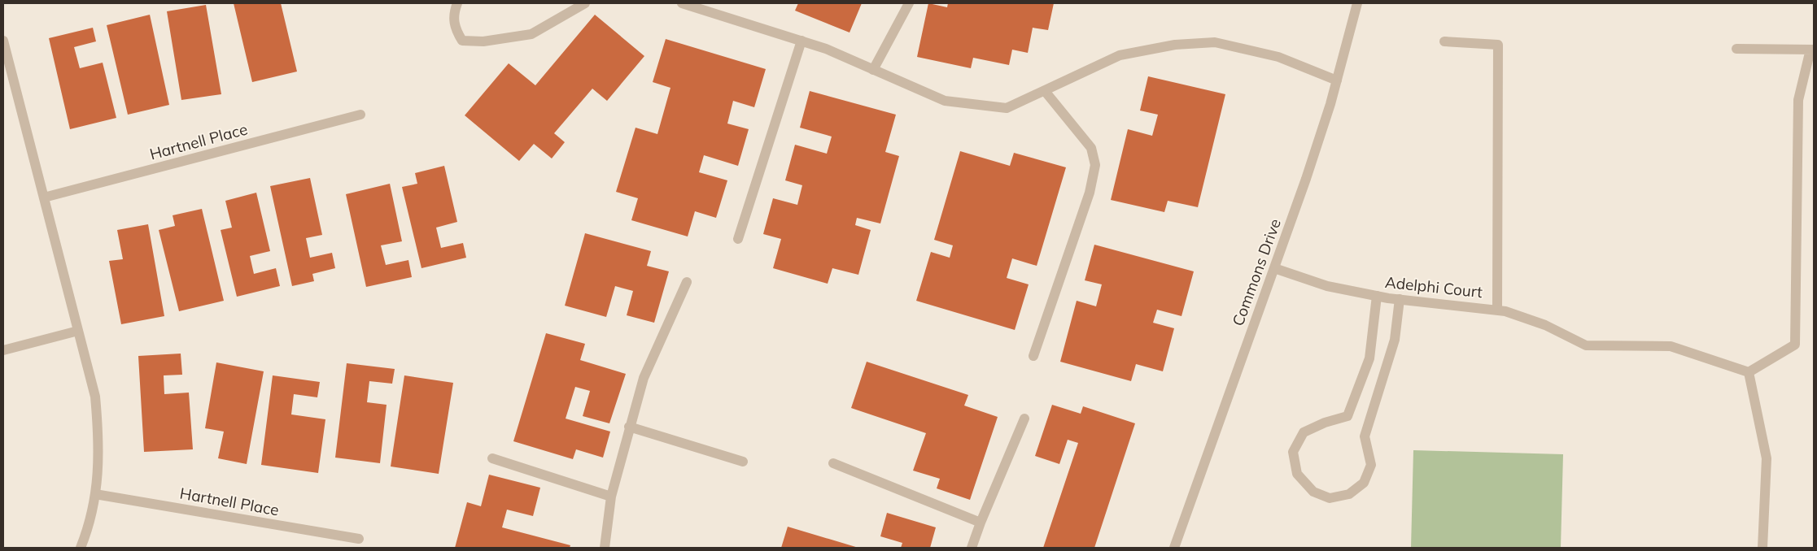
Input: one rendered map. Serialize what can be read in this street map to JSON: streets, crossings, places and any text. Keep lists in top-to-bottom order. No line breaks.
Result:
{"streets":{"street":["Hartnell Place","Commons Drive","Adelphi Court"]},"crossings":[["Commons Drive","Adelphi Court"]]}
